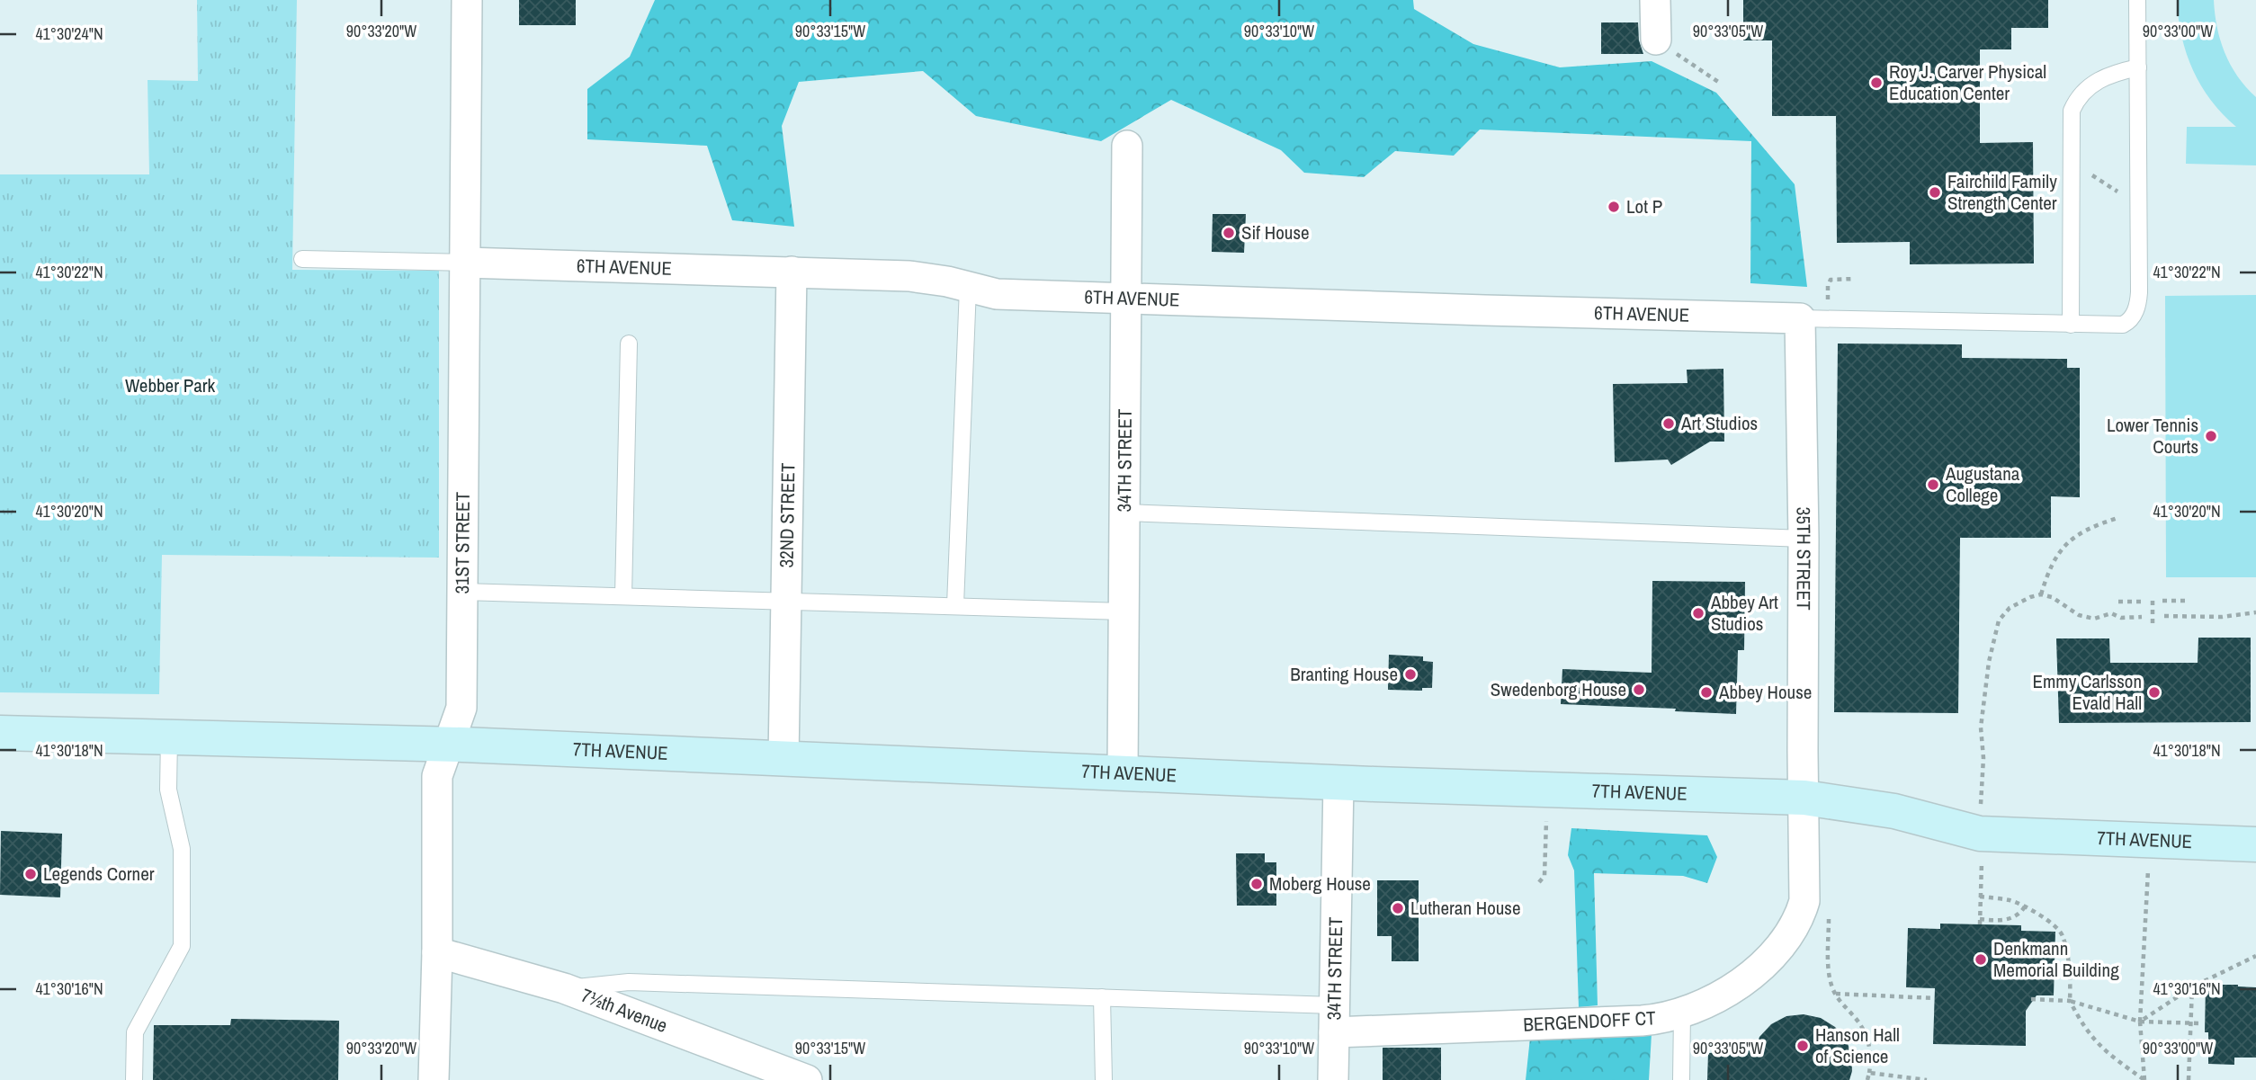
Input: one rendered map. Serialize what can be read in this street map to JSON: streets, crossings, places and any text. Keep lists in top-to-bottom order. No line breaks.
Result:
{"streets":{"street":["6TH AVENUE","34TH STREET","32ND STREET","31ST STREET","35TH STREET","7TH AVENUE","7½th Avenue","BERGENDOFF CT"]},"crossings":[["6TH AVENUE","34TH STREET"],["6TH AVENUE","32ND STREET"],["6TH AVENUE","31ST STREET"],["6TH AVENUE","35TH STREET"],["34TH STREET","7TH AVENUE"],["34TH STREET","BERGENDOFF CT"],["32ND STREET","7TH AVENUE"],["31ST STREET","7TH AVENUE"],["31ST STREET","7½th Avenue"],["35TH STREET","7TH AVENUE"],["35TH STREET","BERGENDOFF CT"],["7TH AVENUE","BERGENDOFF CT"]],"parks":["Webber Park"],"places":["Roy J. Carver Physical Education Center","Fairchild Family Strength Center","Lot P","Sif House","Art Studios","Lower Tennis Courts","Augustana College","Abbey Art Studios","Branting House","Swedenborg House","Abbey House","Emmy Carlsson Evald Hall","Legends Corner","Moberg House","Lutheran House","Denkmann Memorial Building","Hanson Hall of Science"],"coordinates":["90°33'20\"W","90°33'15\"W","90°33'10\"W","90°33'05\"W","90°33'00\"W","41°30'24\"N","41°30'22\"N","41°30'20\"N","41°30'18\"N","41°30'16\"N"]}
